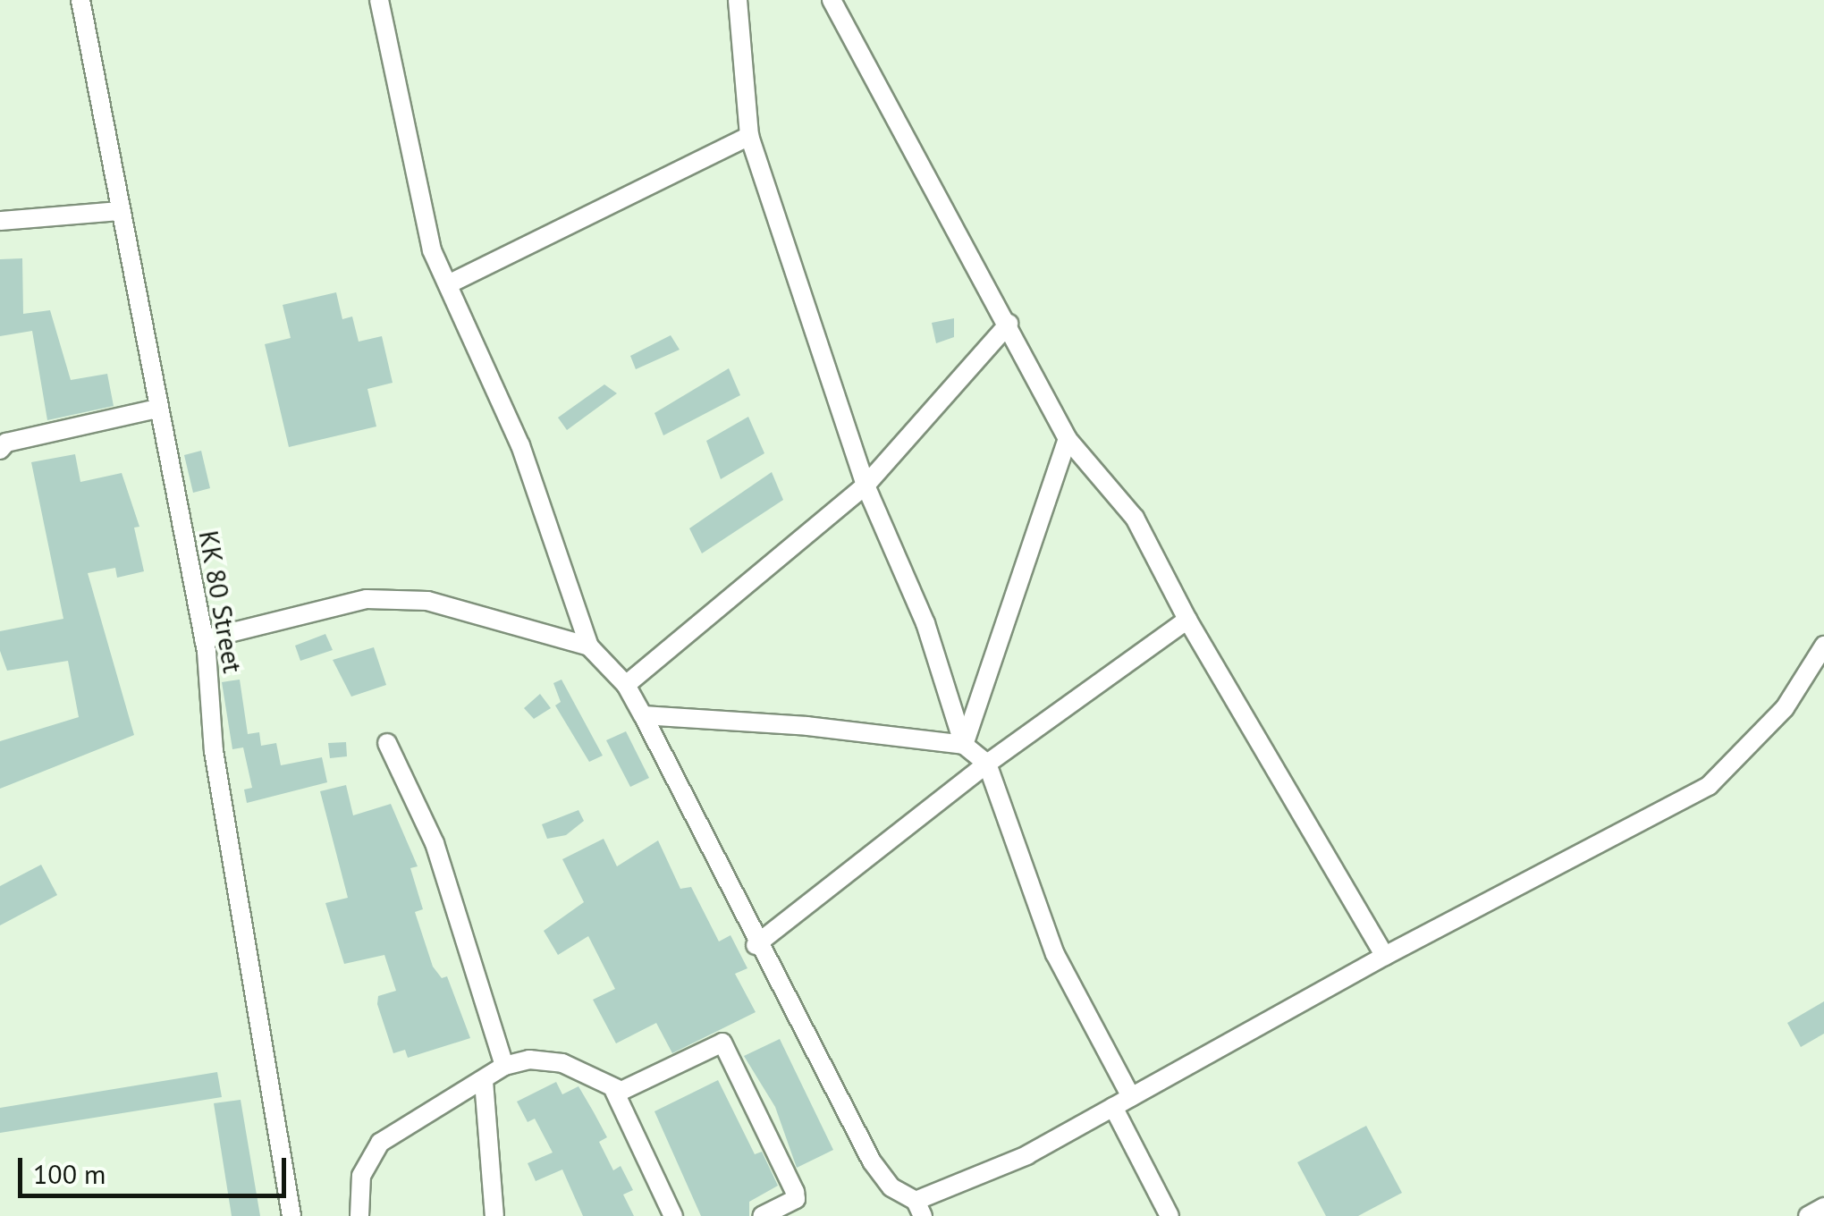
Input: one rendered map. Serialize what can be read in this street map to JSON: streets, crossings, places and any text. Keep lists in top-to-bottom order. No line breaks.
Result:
{"streets":{"street":["KK 80 Street"]},"scale_bar":"100 m"}
